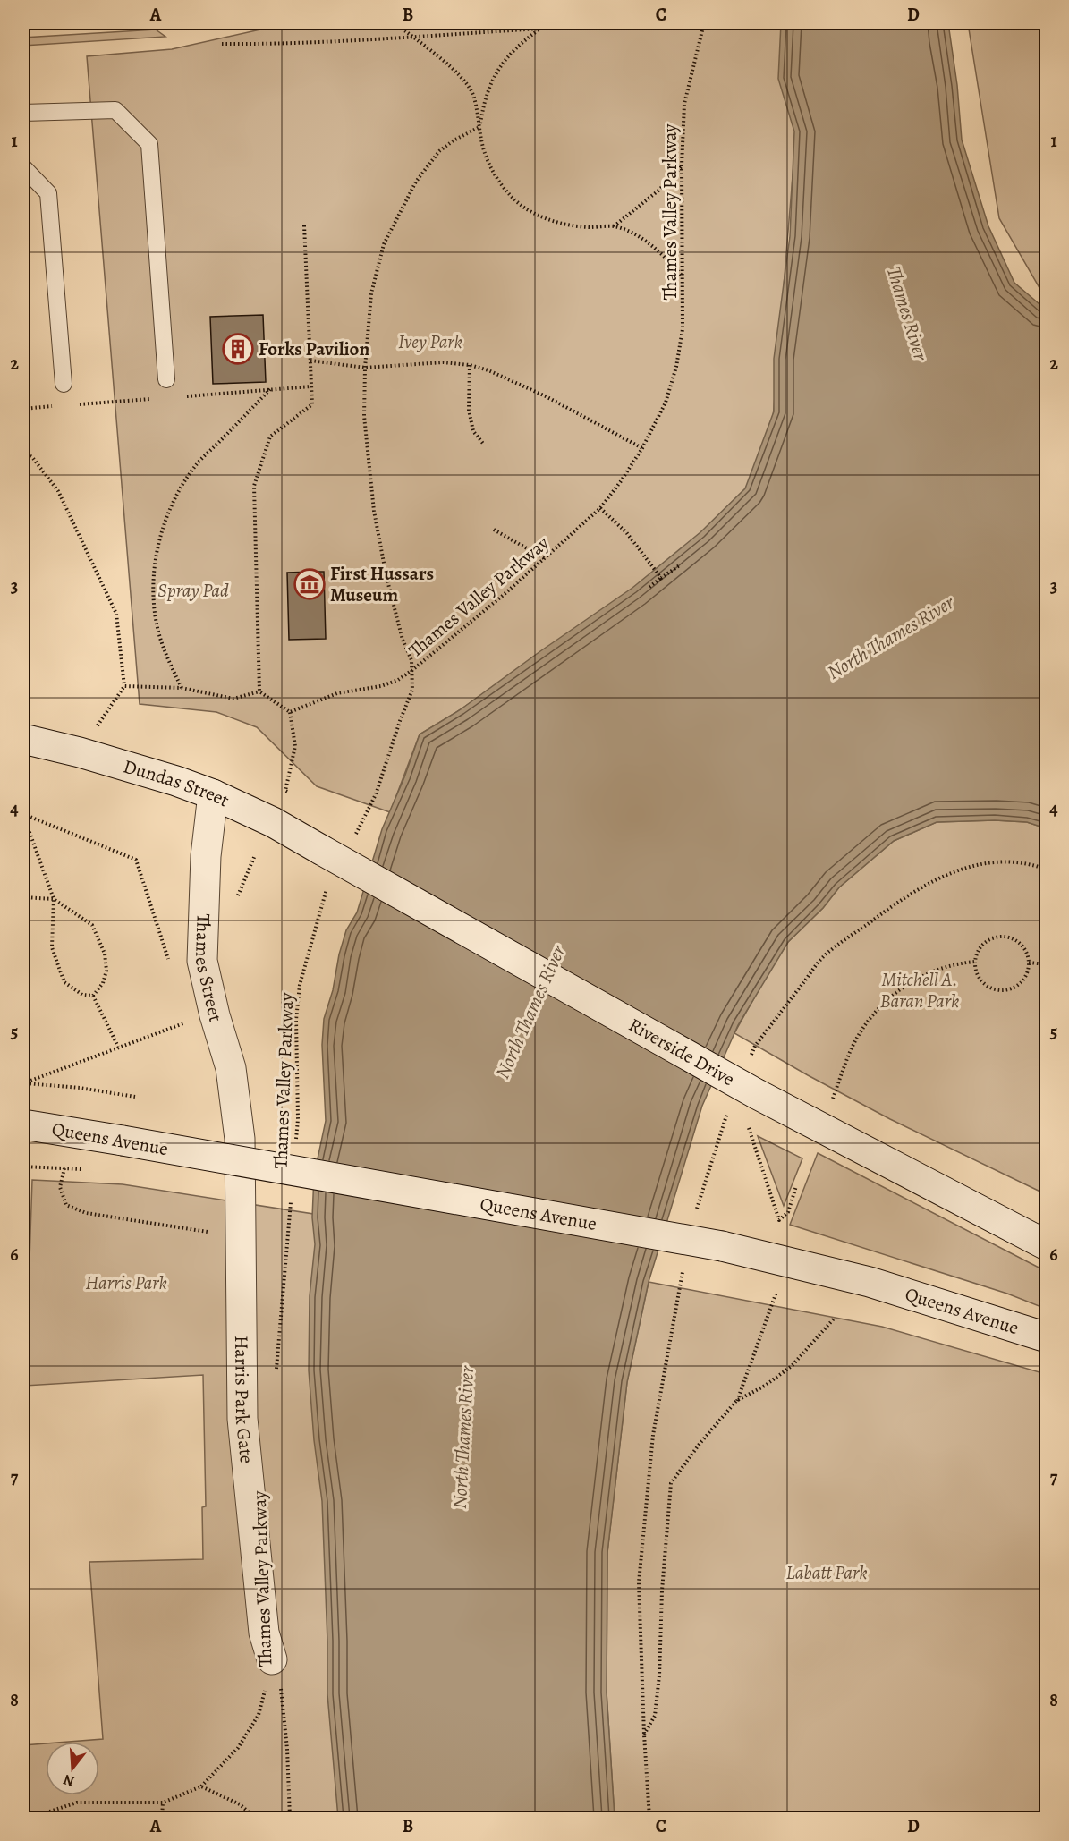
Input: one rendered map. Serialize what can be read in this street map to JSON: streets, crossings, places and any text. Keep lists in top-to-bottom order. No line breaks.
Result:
{"streets":{"main road":["Dundas Street","Thames Street","Riverside Drive","Queens Avenue","Harris Park Gate"],"path":["Thames Valley Parkway"]},"crossings":[["Dundas Street","Thames Street"],["Dundas Street","Riverside Drive"],["Thames Street","Harris Park Gate"]],"water":["Thames River","North Thames River"],"parks":["Ivey Park","Spray Pad","Mitchell A. Baran Park","Harris Park","Labatt Park"],"places":{"building":["Forks Pavilion"],"museum":["First Hussars Museum"]},"north":"bottom","grid":{"columns":["A","B","C","D"],"rows":["1","2","3","4","5","6","7","8"]}}
